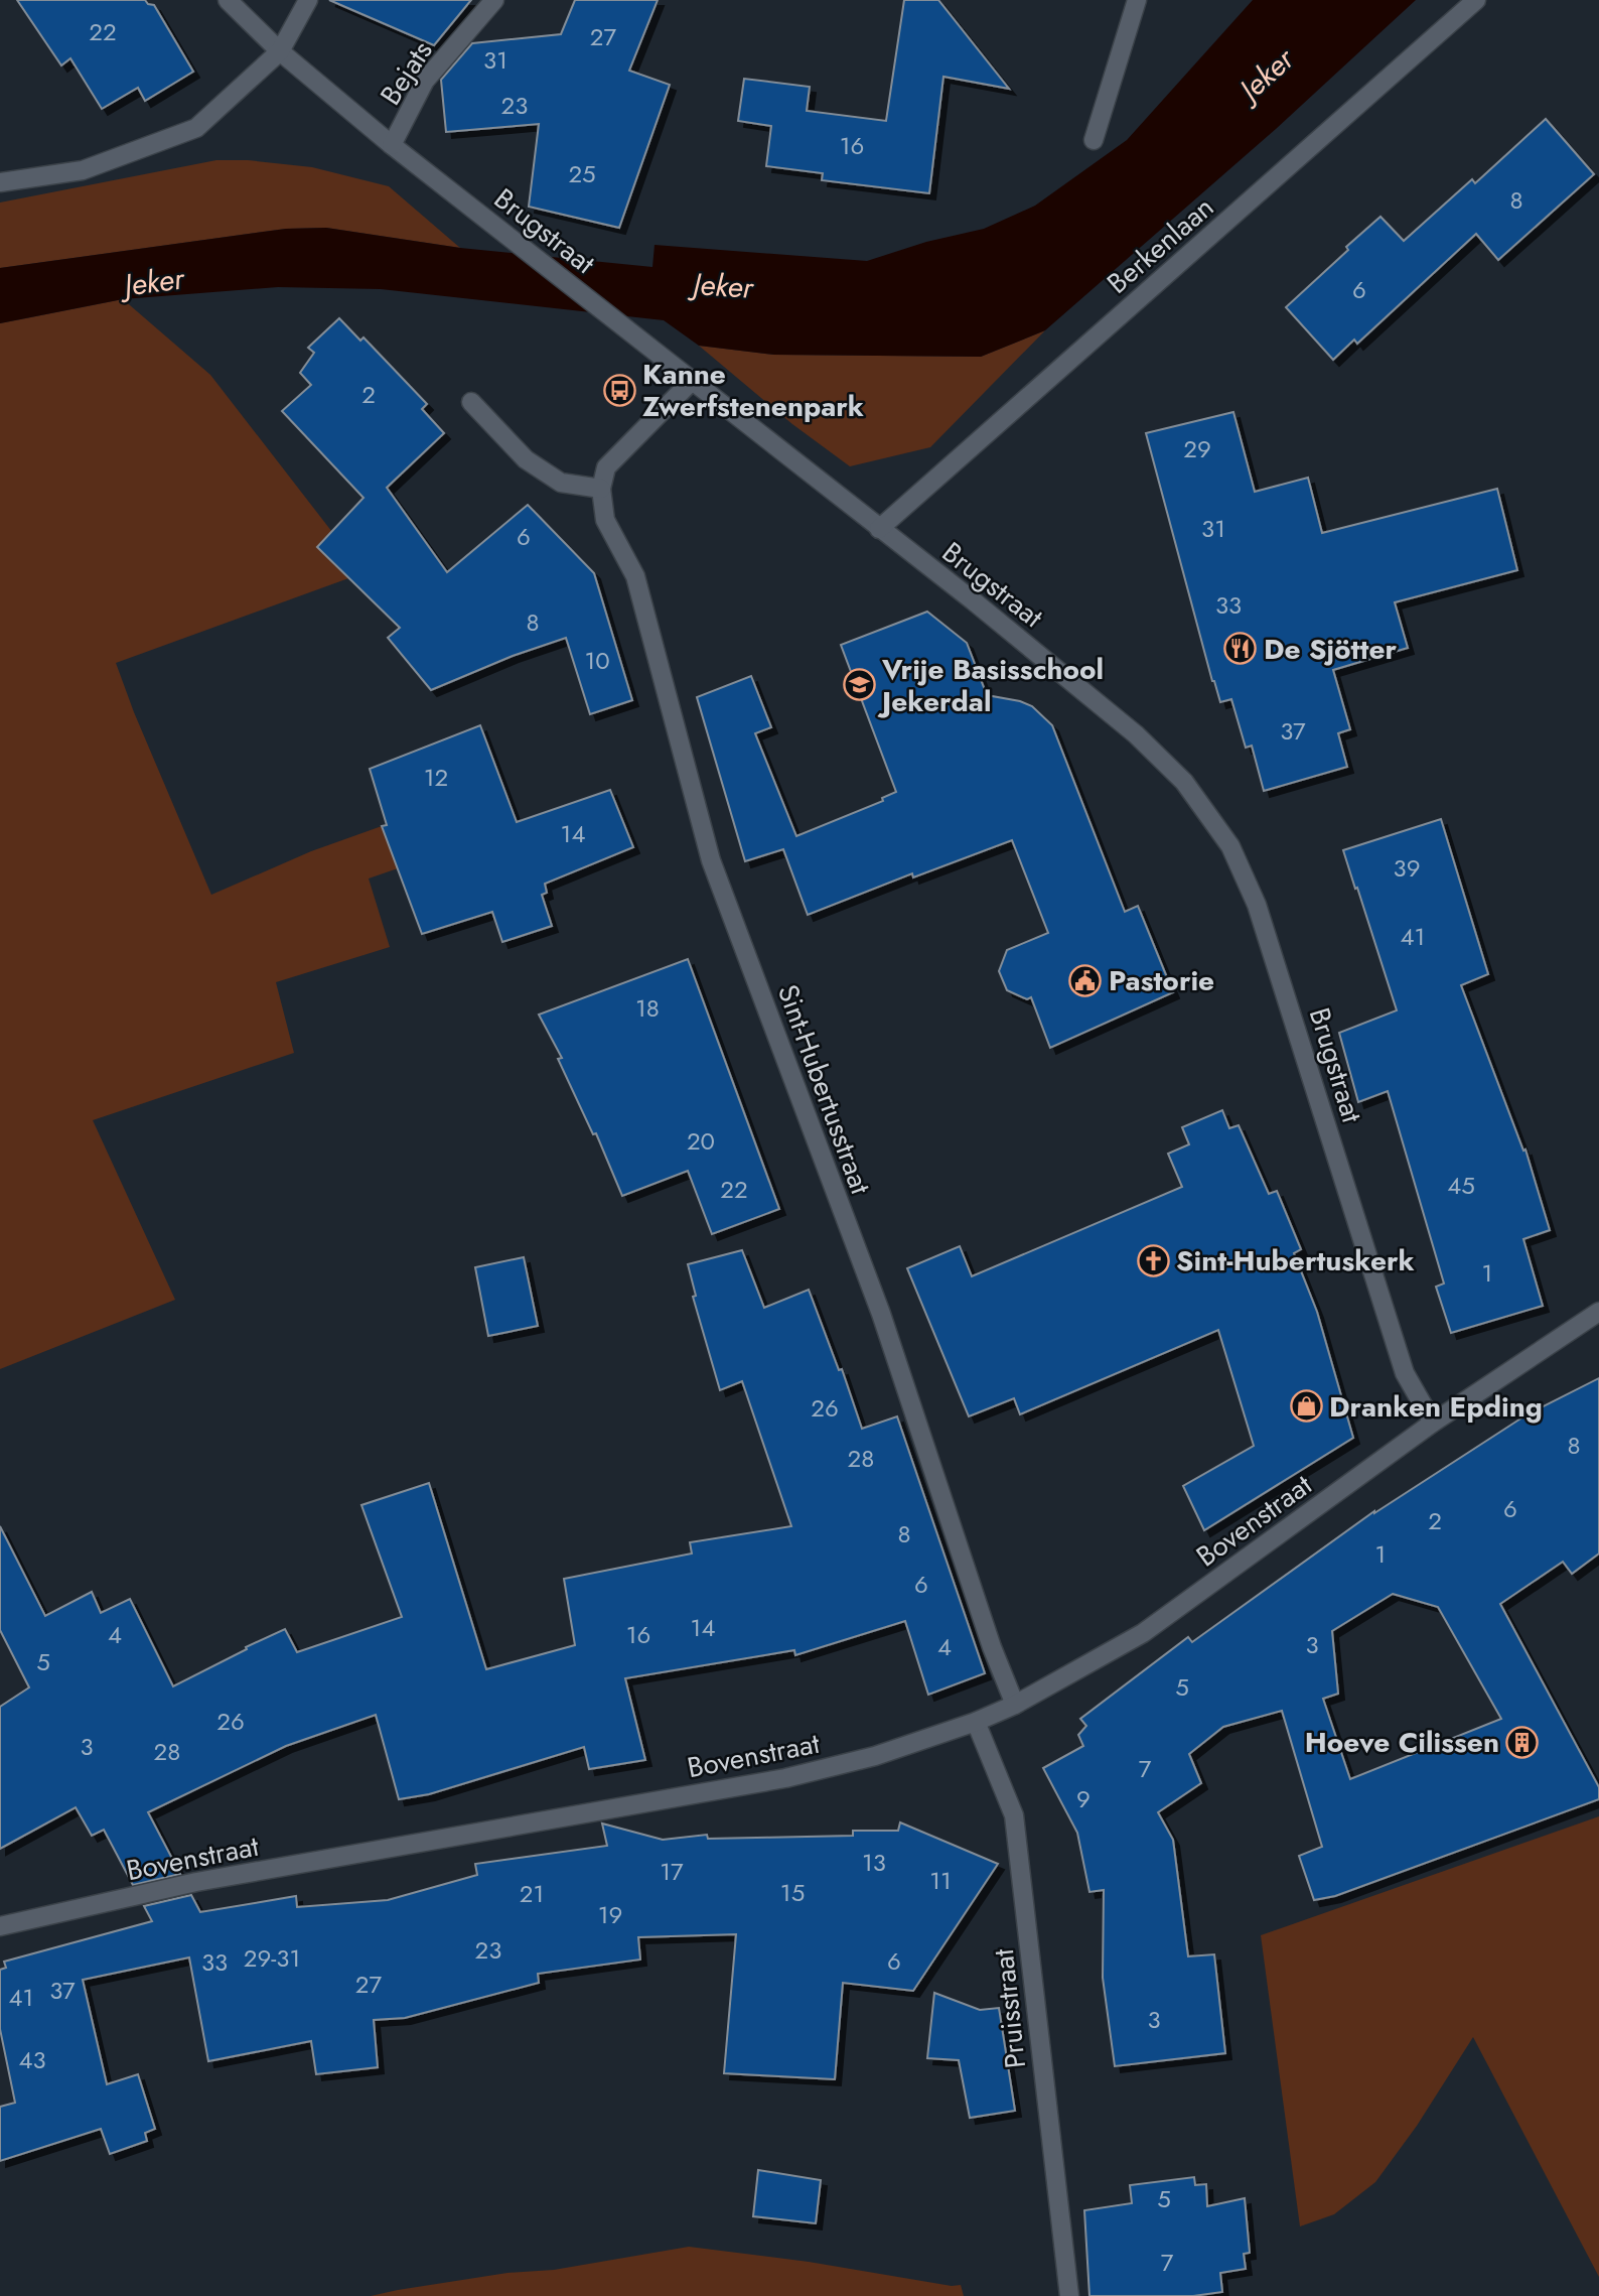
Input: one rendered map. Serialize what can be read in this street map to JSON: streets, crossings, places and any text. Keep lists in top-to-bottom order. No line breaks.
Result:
{"streets":{"street":["Bejats","Brugstraat","Berkenlaan","Sint-Hubertusstraat","Bovenstraat","Pruisstraat"]},"crossings":[["Bejats","Brugstraat"],["Brugstraat","Berkenlaan"],["Brugstraat","Bovenstraat"],["Sint-Hubertusstraat","Bovenstraat"],["Bovenstraat","Pruisstraat"]],"water":["Jeker"],"places":{"bus stop":["Kanne Zwerfstenenpark"],"restaurant":["De Sjötter"],"school or university":["Vrije Basisschool Jekerdal"],"public building":["Pastorie"],"church":["Sint-Hubertuskerk"],"shop":["Dranken Epding"],"building":["Hoeve Cilissen"]},"house_numbers":["22","27","31","23","16","25","8","6","2","29","31","6","33","8","10","37","12","14","39","41","18","20","45","22","1","26","8","28","6","2","8","1","6","14","4","16","3","4","5","5","26","3","28","7","9","13","17","11","15","21","19","23","29-31","6","33","27","37","41","3","43","5","7"]}
